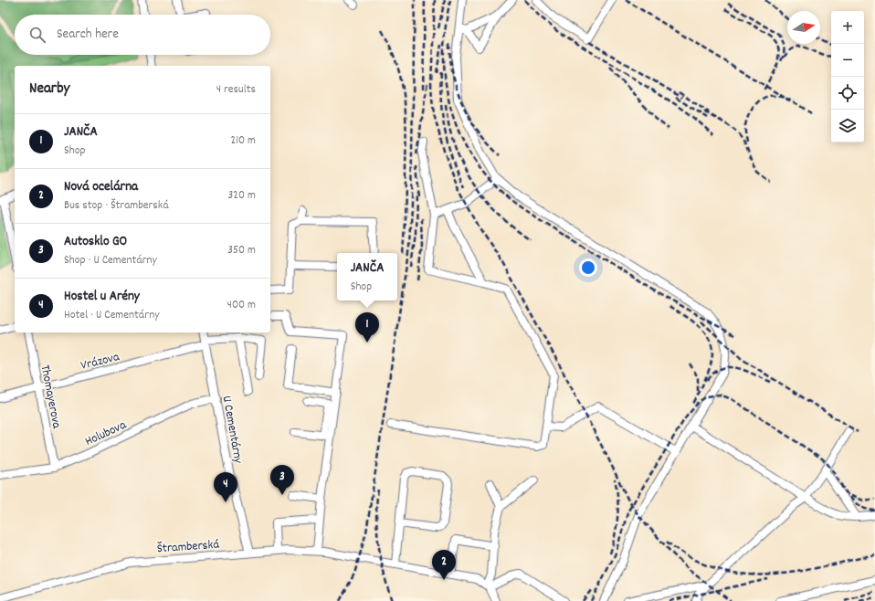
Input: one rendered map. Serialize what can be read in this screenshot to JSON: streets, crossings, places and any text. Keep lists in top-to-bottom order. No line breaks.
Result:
{"streets":{"street":["Vrázova","Thomayerova","U Cementárny","Holubova","Štramberská"]},"crossings":[["Vrázova","Thomayerova"],["Vrázova","U Cementárny"],["Thomayerova","Holubova"],["U Cementárny","Holubova"],["U Cementárny","Štramberská"]],"north":"right","page":{"map_buttons":["+","−"],"search":"Search here","heading":["Nearby","4 results"],"list":[{"mark":"1","name":"JANČA","note":"Shop","value":"210 m"},{"mark":"2","name":"Nová ocelárna","note":"Bus stop · Štramberská","value":"320 m"},{"mark":"3","name":"Autosklo GO","note":"Shop · U Cementárny","value":"350 m"},{"mark":"4","name":"Hostel u Arény","note":"Hotel · U Cementárny","value":"400 m"}],"popup":["JANČA","Shop"],"pins":["1","3","4","2"]}}
